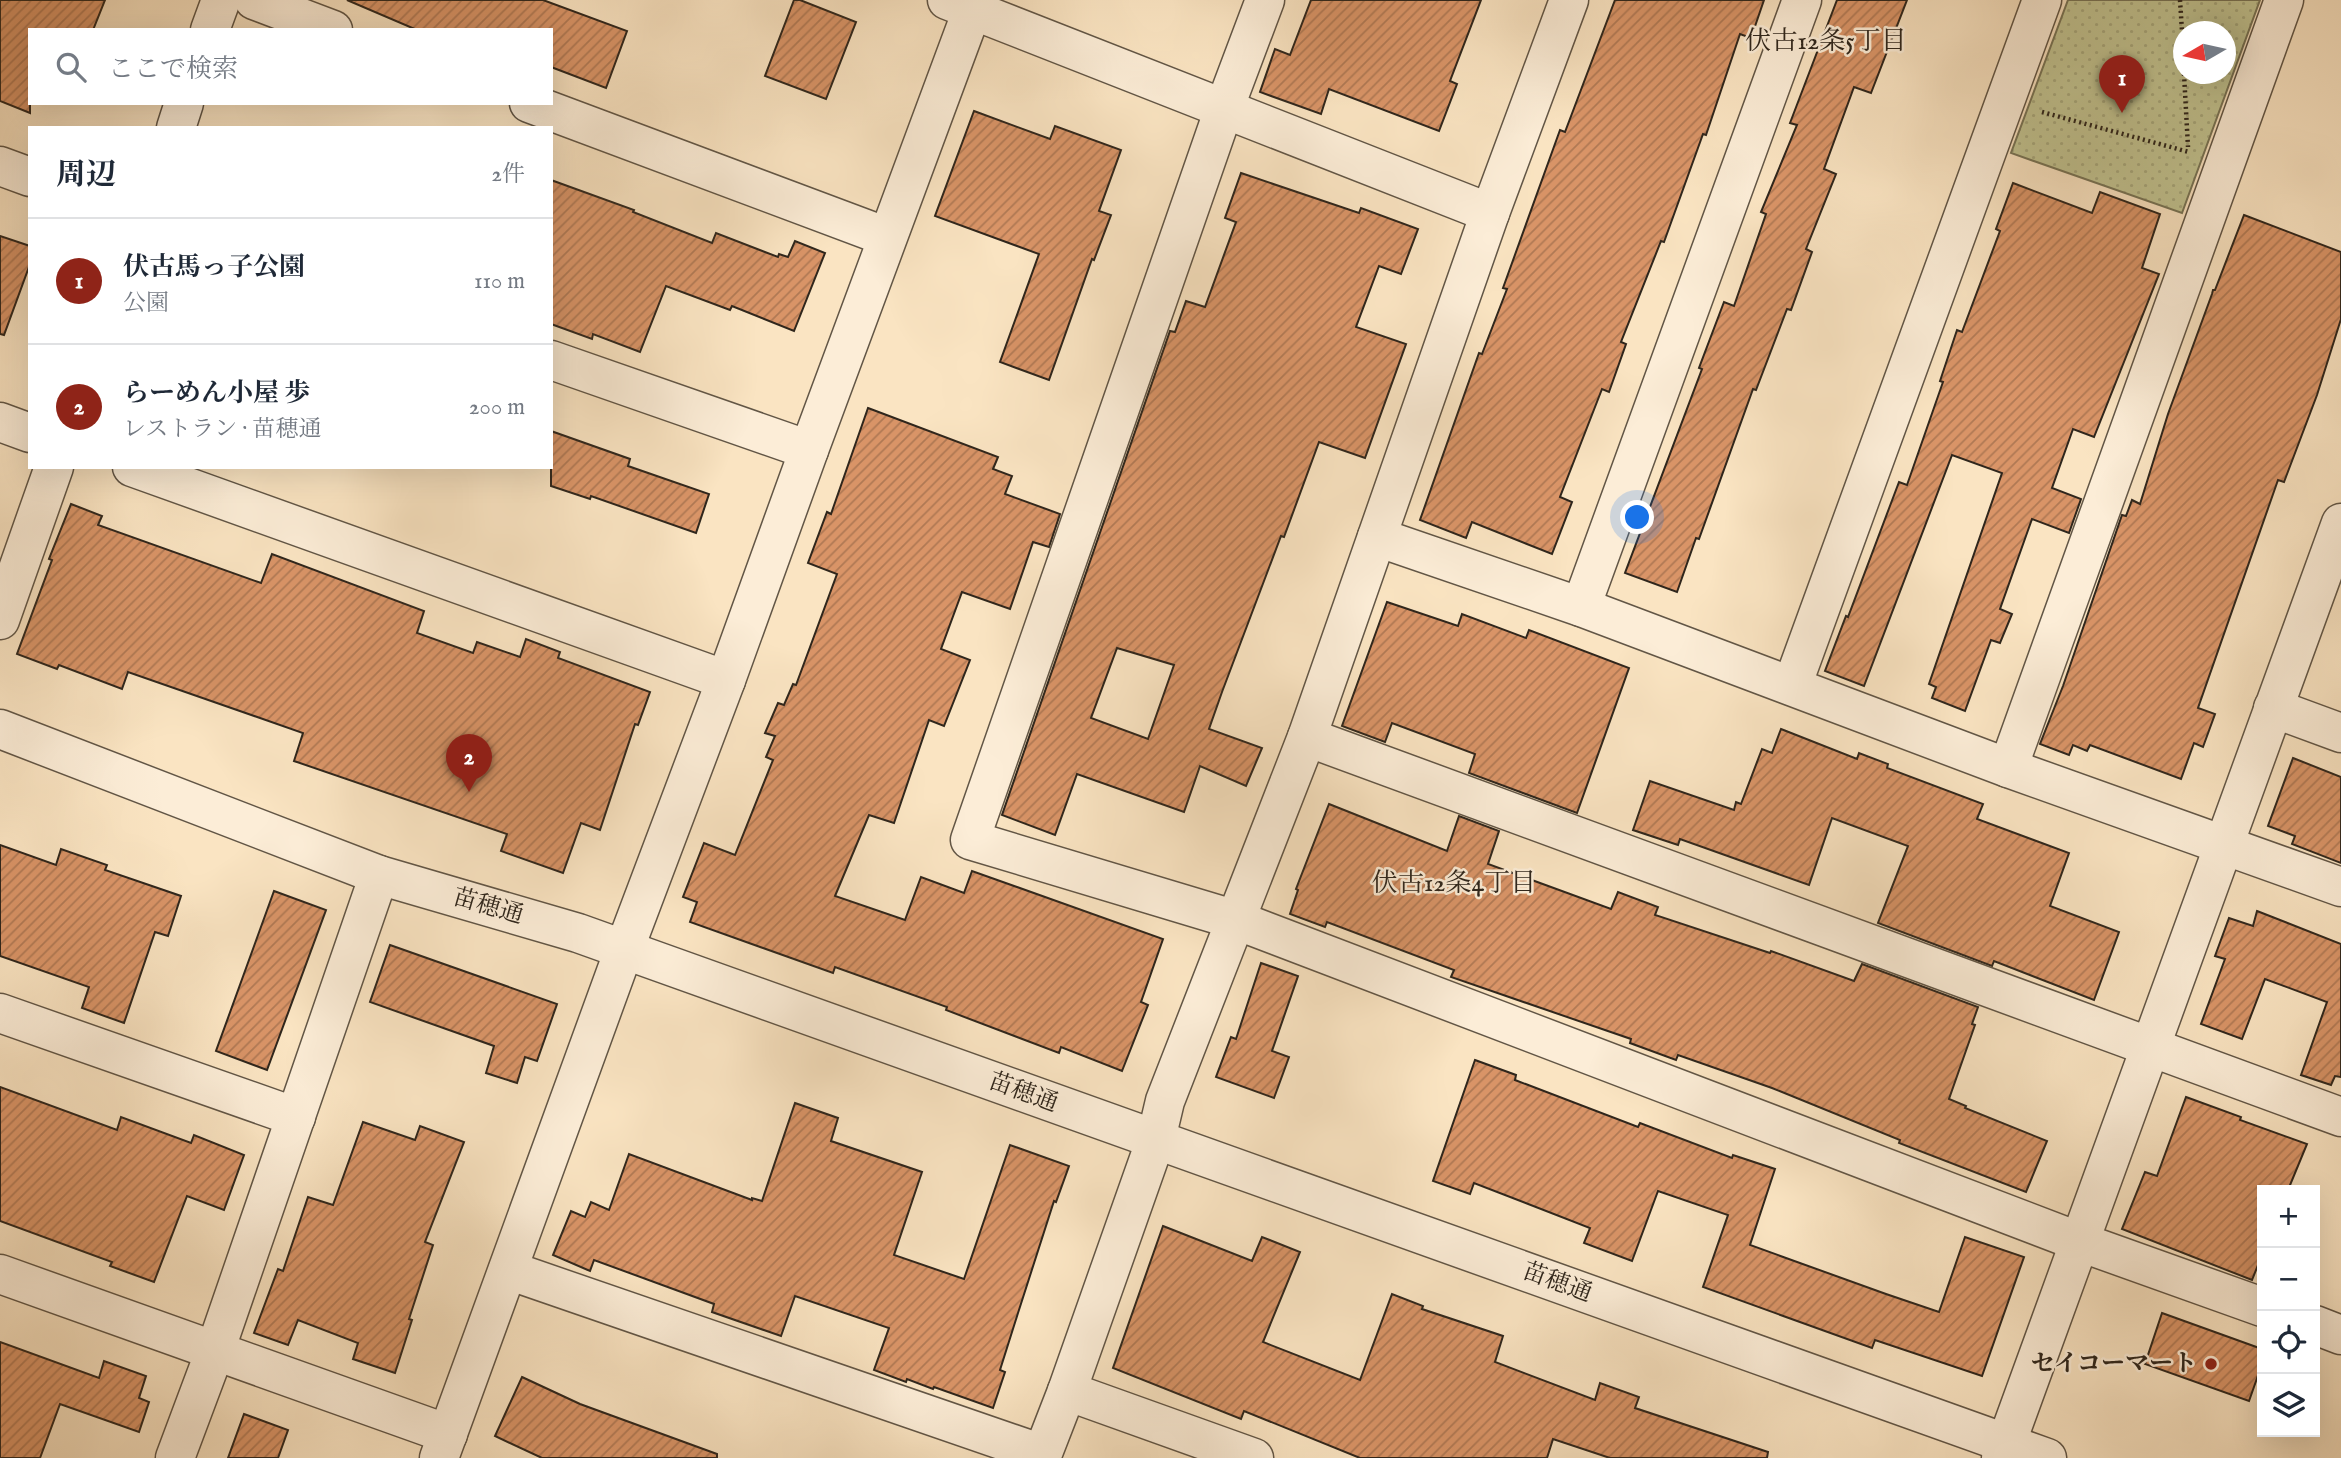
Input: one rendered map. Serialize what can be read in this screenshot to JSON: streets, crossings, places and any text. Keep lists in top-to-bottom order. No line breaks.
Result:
{"streets":{"street":["苗穂通"]},"districts":["伏古12条5丁目","伏古12条4丁目"],"places":["セイコーマート"],"north":"left","page":{"search":"ここで検索","pins":["1","2"],"heading":["周辺","2件"],"list":[{"mark":"1","name":"伏古馬っ子公園","note":"公園","value":"110 m"},{"mark":"2","name":"らーめん小屋 歩","note":"レストラン · 苗穂通","value":"200 m"}],"map_buttons":["+","−"]}}
